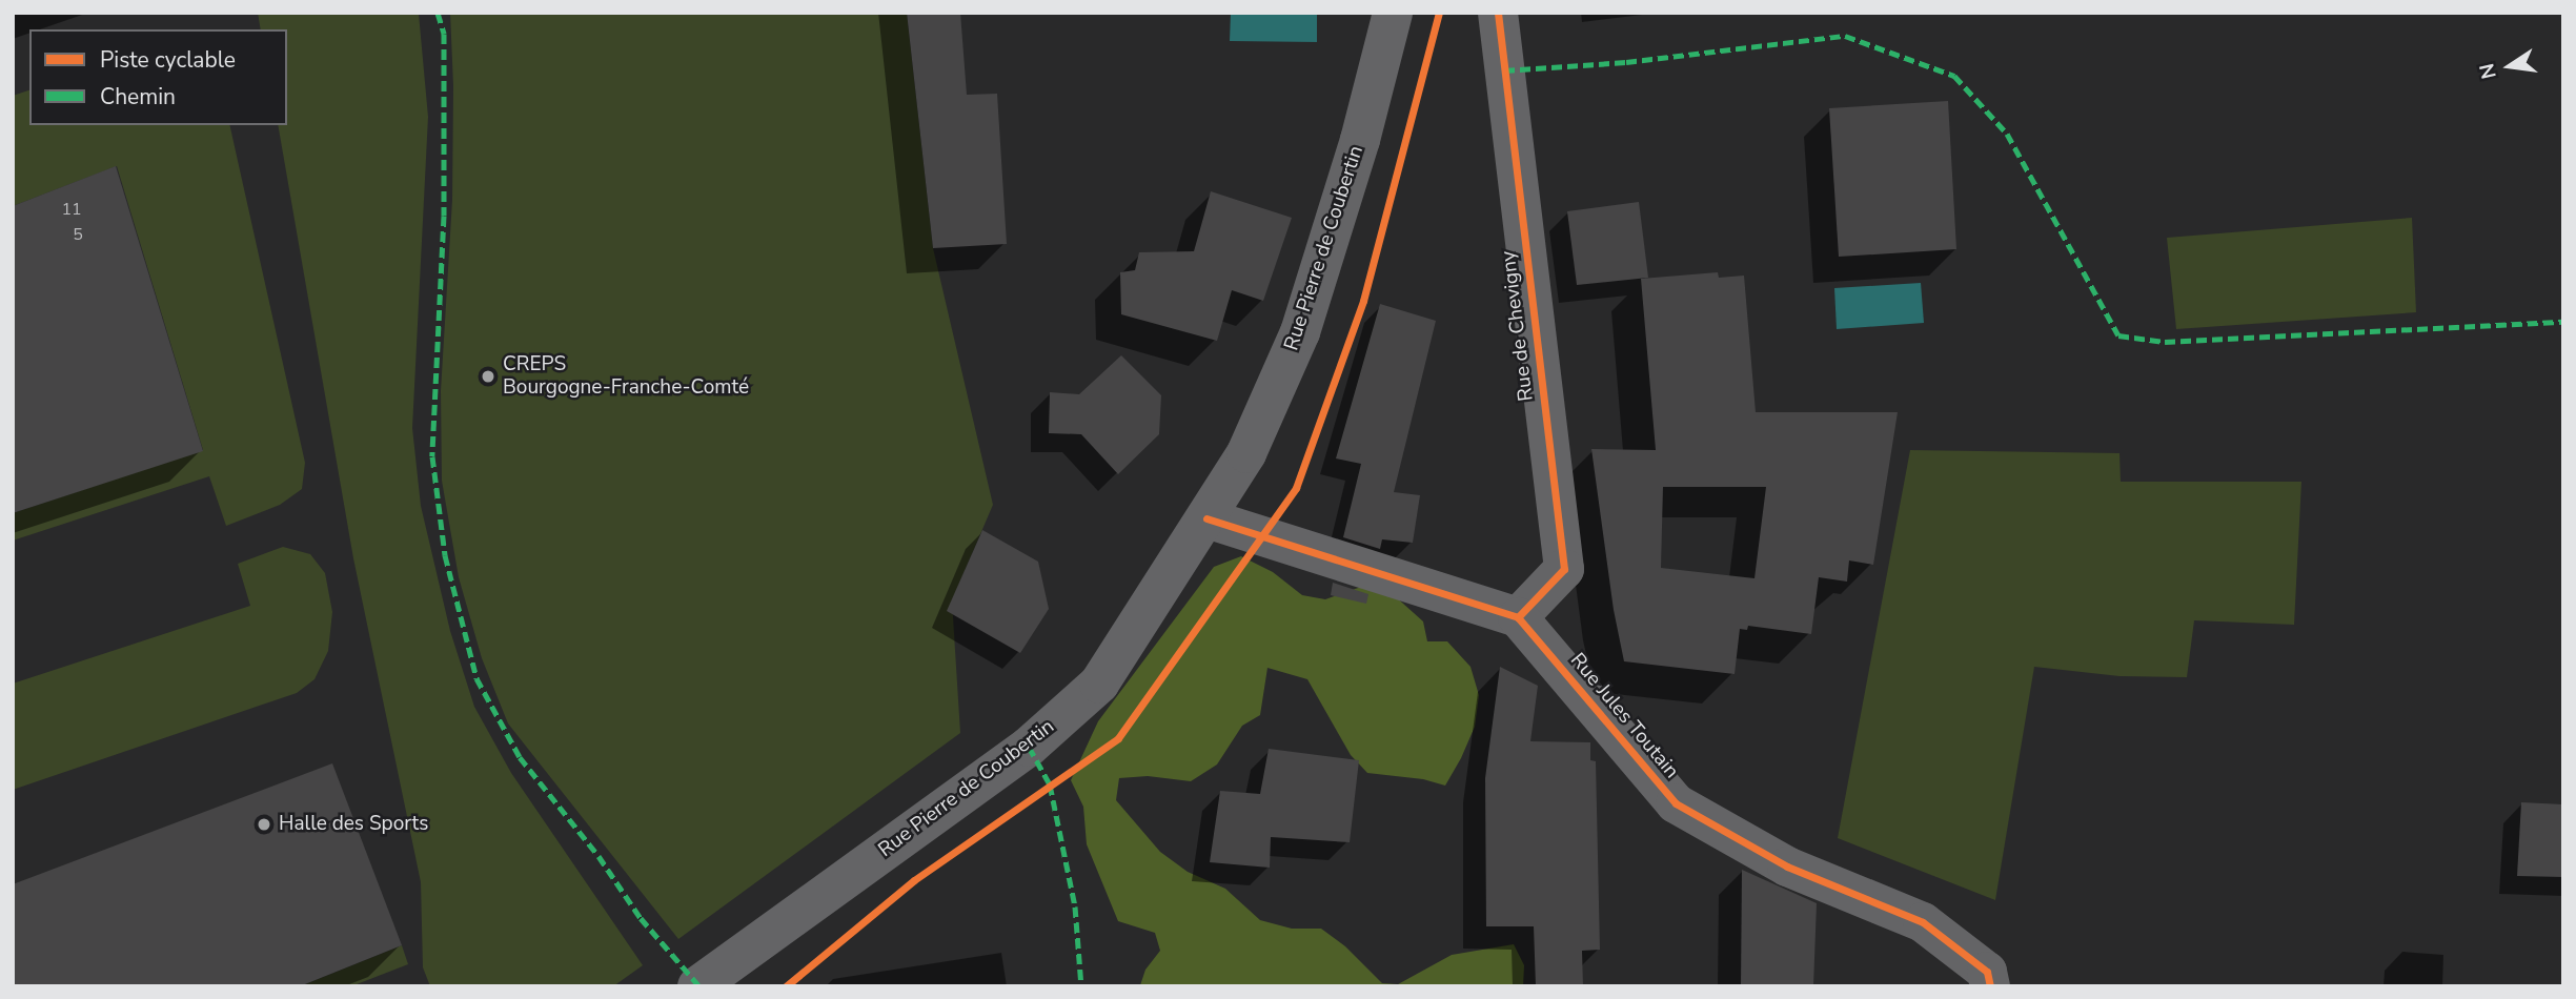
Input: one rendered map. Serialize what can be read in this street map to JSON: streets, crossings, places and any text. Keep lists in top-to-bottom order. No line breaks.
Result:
{"streets":{"street":["Rue Pierre de Coubertin","Rue de Chevigny","Rue Jules Toutain"]},"crossings":[["Rue de Chevigny","Rue Jules Toutain"]],"places":["CREPS Bourgogne-Franche-Comté","Halle des Sports"],"house_numbers":["11","5"],"legend":["Piste cyclable","Chemin"],"north":"left"}
